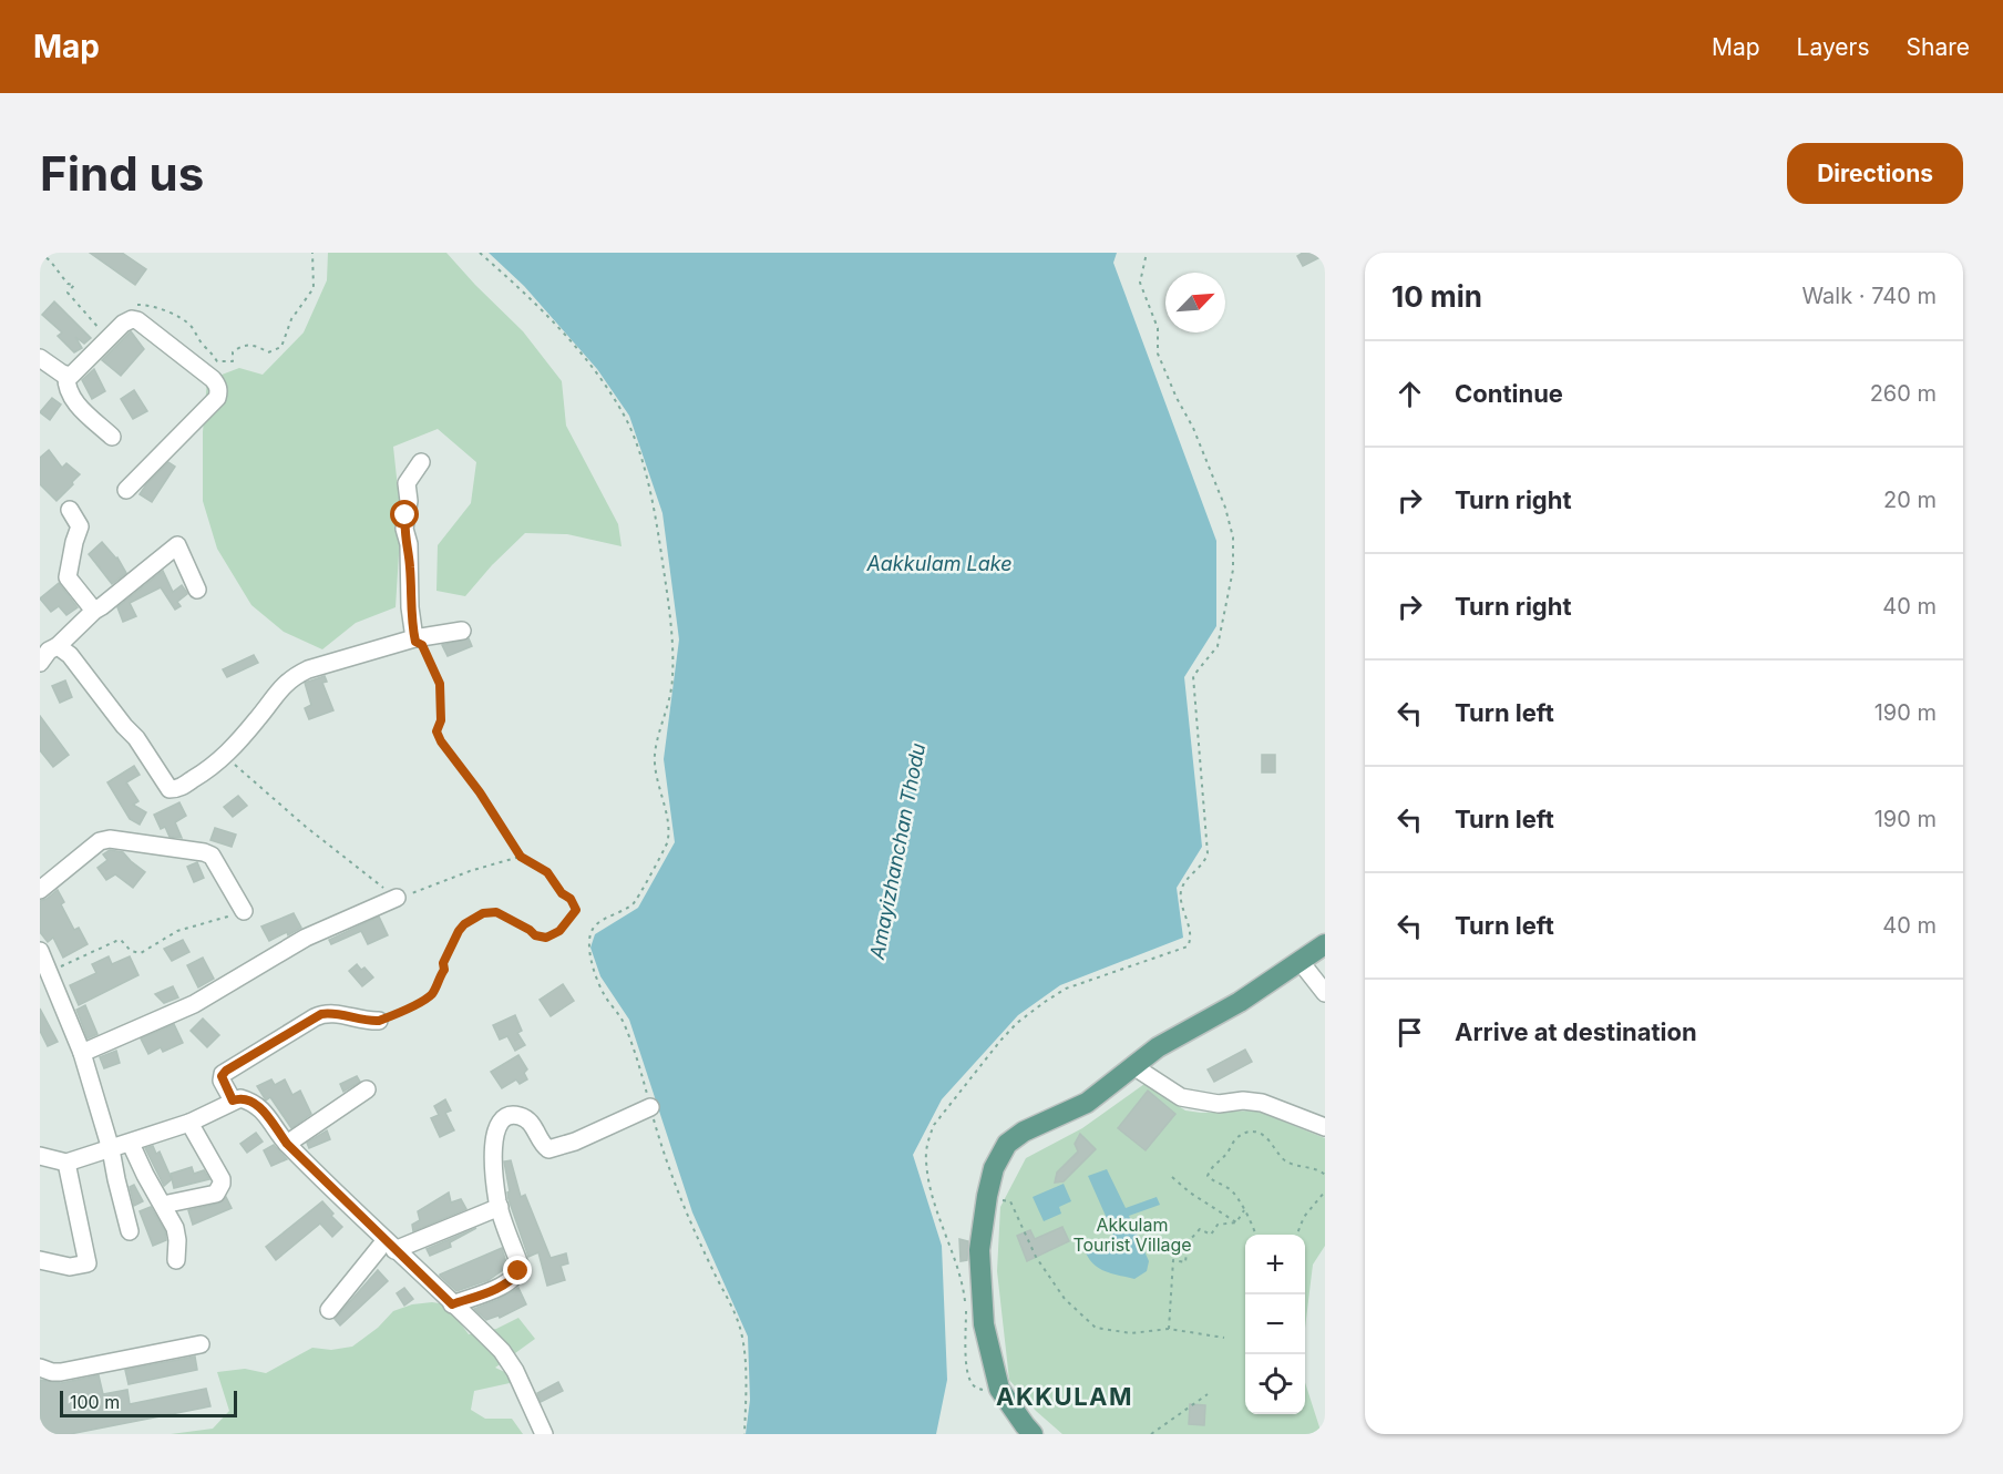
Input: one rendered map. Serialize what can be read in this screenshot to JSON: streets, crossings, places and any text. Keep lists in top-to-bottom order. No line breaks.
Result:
{"districts":["AKKULAM"],"water":["Aakkulam Lake","Amayizhanchan Thodu"],"parks":["Akkulam Tourist Village"],"scale_bar":"100 m","north":"top right","page":{"header":"Map","nav":["Map","Layers","Share"],"buttons":"Directions","title":"Find us","heading":["10 min","Walk · 740 m"],"list":[["Continue","260 m"],["Turn right","20 m"],["Turn right","40 m"],["Turn left","190 m"],["Turn left","190 m"],["Turn left","40 m"],"Arrive at destination"],"map_buttons":["+","−"],"scale":"100 m"}}
